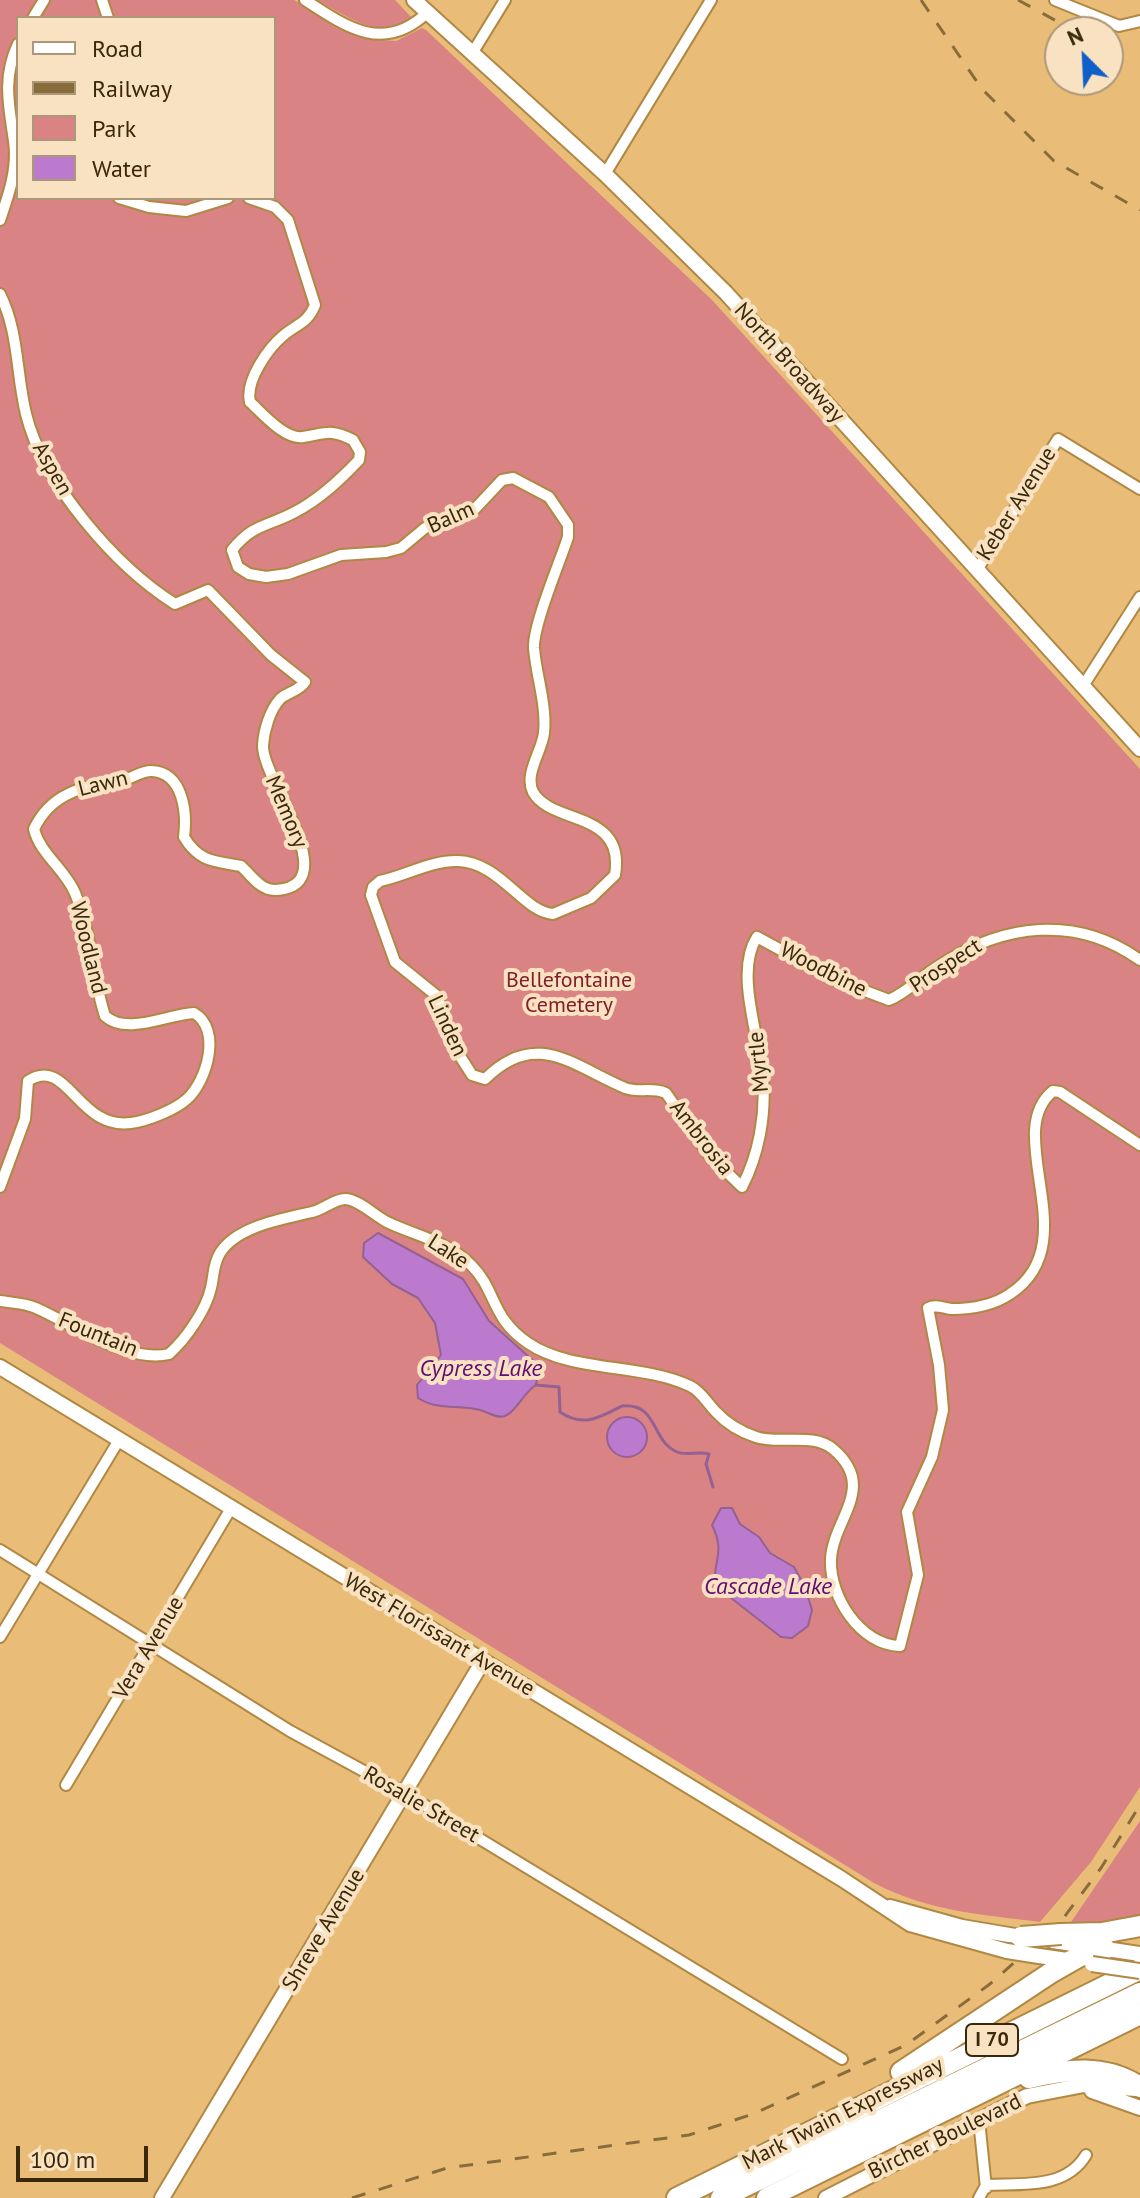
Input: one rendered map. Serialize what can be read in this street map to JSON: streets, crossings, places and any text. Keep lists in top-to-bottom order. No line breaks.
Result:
{"streets":{"highway":["I 70","Mark Twain Expressway"],"main road":["North Broadway","West Florissant Avenue","Shreve Avenue","Bircher Boulevard"],"street":["Aspen","Keber Avenue","Balm","Lawn","Memory","Woodland","Prospect","Woodbine","Linden","Myrtle","Ambrosia","Lake","Fountain","Vera Avenue","Rosalie Street"]},"crossings":[["North Broadway","Keber Avenue"],["Aspen","Memory"],["Balm","Linden"],["Lawn","Memory"],["Lawn","Woodland"],["Prospect","Woodbine"],["Woodbine","Myrtle"],["Linden","Ambrosia"],["Myrtle","Ambrosia"],["Lake","Fountain"],["West Florissant Avenue","Vera Avenue"],["West Florissant Avenue","Shreve Avenue"],["Vera Avenue","Rosalie Street"],["Rosalie Street","Shreve Avenue"]],"water":["Cypress Lake","Cascade Lake"],"parks":["Bellefontaine Cemetery"],"legend":["Road","Railway","Park","Water"],"scale_bar":"100 m","north":"top left"}
